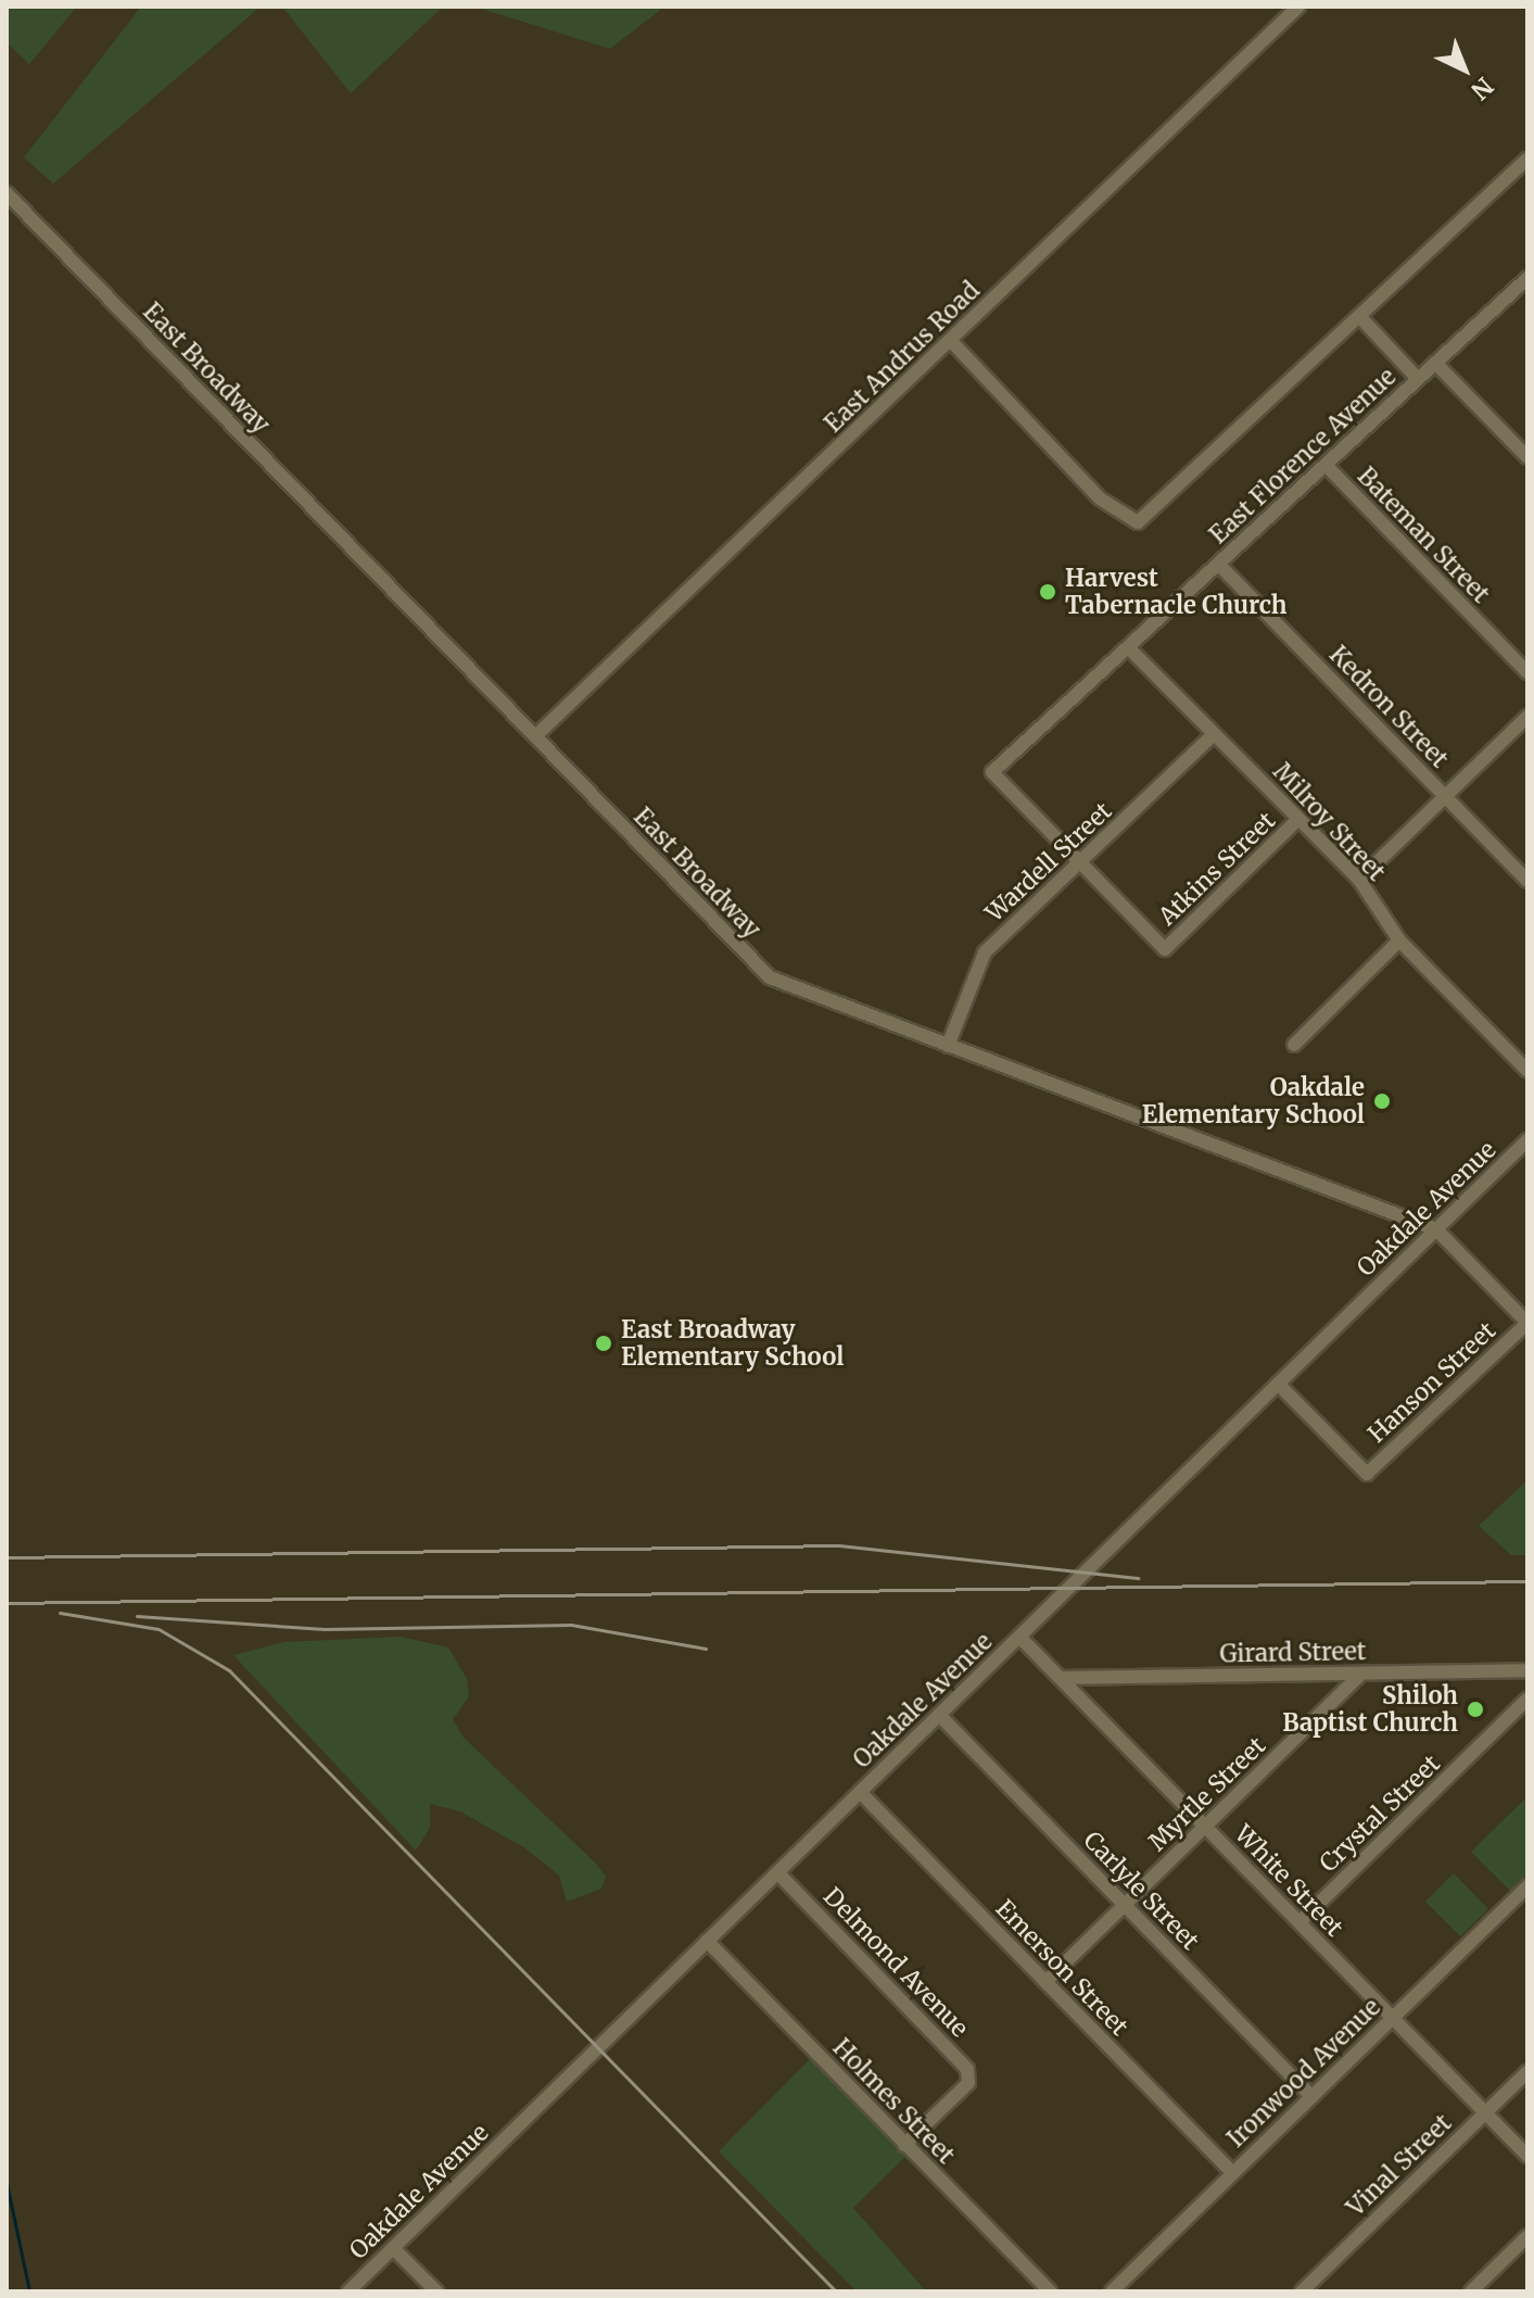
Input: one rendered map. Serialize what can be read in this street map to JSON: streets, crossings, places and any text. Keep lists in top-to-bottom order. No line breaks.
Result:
{"streets":{"street":["East Andrus Road","East Broadway","East Florence Avenue","Bateman Street","Kedron Street","Milroy Street","Wardell Street","Atkins Street","Oakdale Avenue","Hanson Street","Girard Street","Myrtle Street","Crystal Street","White Street","Carlyle Street","Delmond Avenue","Emerson Street","Ironwood Avenue","Holmes Street","Vinal Street"]},"crossings":[["East Andrus Road","East Broadway"],["East Broadway","Wardell Street"],["East Broadway","Oakdale Avenue"],["East Broadway","Hanson Street"],["East Florence Avenue","Bateman Street"],["East Florence Avenue","Kedron Street"],["East Florence Avenue","Milroy Street"],["East Florence Avenue","Wardell Street"],["East Florence Avenue","Atkins Street"],["Milroy Street","Wardell Street"],["Milroy Street","Atkins Street"],["Wardell Street","Atkins Street"],["Oakdale Avenue","Hanson Street"],["Oakdale Avenue","White Street"],["Oakdale Avenue","Carlyle Street"],["Oakdale Avenue","Delmond Avenue"],["Oakdale Avenue","Emerson Street"],["Oakdale Avenue","Holmes Street"],["Girard Street","Myrtle Street"],["Girard Street","White Street"],["Myrtle Street","White Street"],["Myrtle Street","Carlyle Street"],["Myrtle Street","Emerson Street"],["Crystal Street","White Street"],["White Street","Ironwood Avenue"],["White Street","Vinal Street"],["Carlyle Street","Ironwood Avenue"],["Delmond Avenue","Holmes Street"],["Emerson Street","Ironwood Avenue"]],"places":["Harvest Tabernacle Church","Oakdale Elementary School","East Broadway Elementary School","Shiloh Baptist Church"],"north":"bottom right"}
